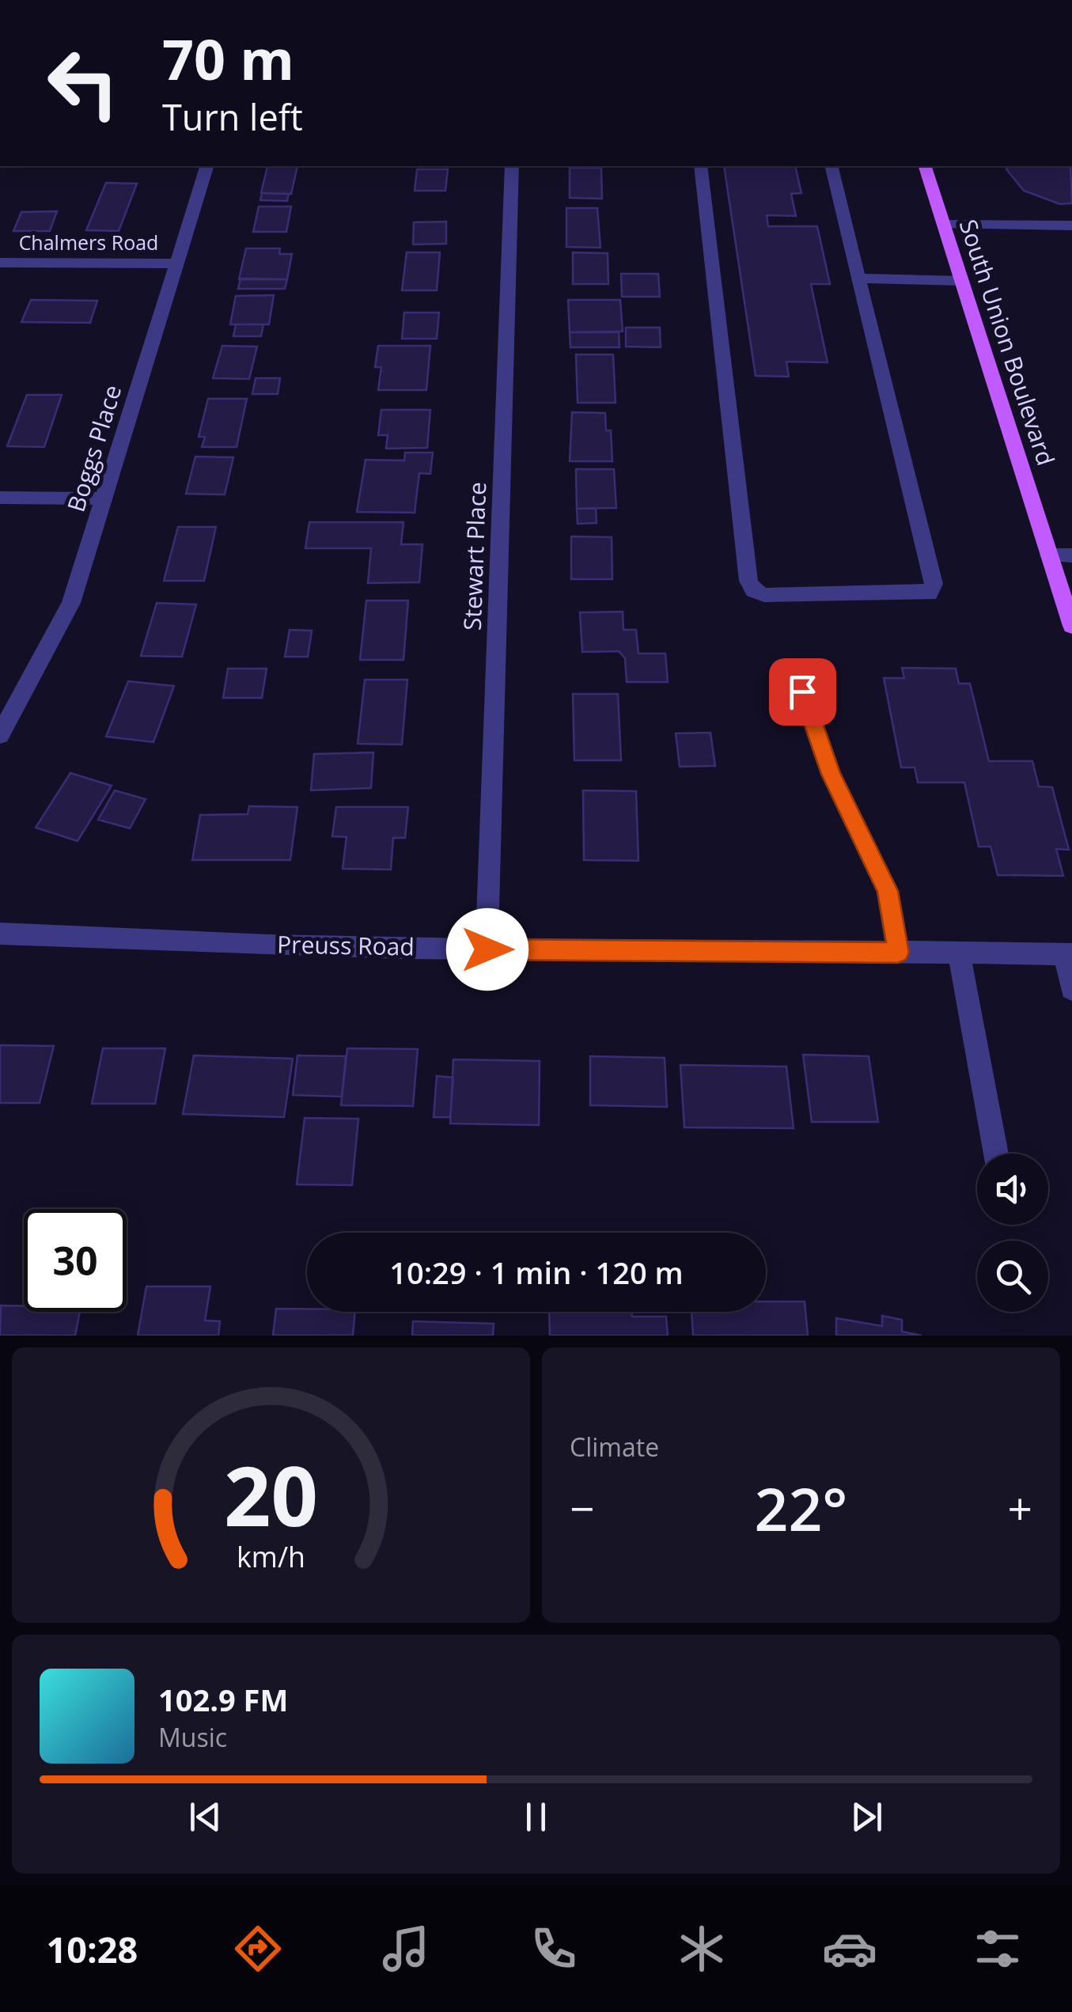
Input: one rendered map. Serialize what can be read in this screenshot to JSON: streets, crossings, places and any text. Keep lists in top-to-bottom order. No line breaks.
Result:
{"streets":{"main road":["South Union Boulevard"],"street":["Chalmers Road","Boggs Place","Stewart Place","Preuss Road"]},"crossings":[["Chalmers Road","Boggs Place"],["Stewart Place","Preuss Road"]],"page":{"turn":["70 m","Turn left"],"limit":"30","trip":"10:29 · 1 min · 120 m","tile":"Climate","heat":["−","22°","+"],"song":["102.9 FM","Music"],"tabs":"10:28","gauge":["20","km/h"]}}
